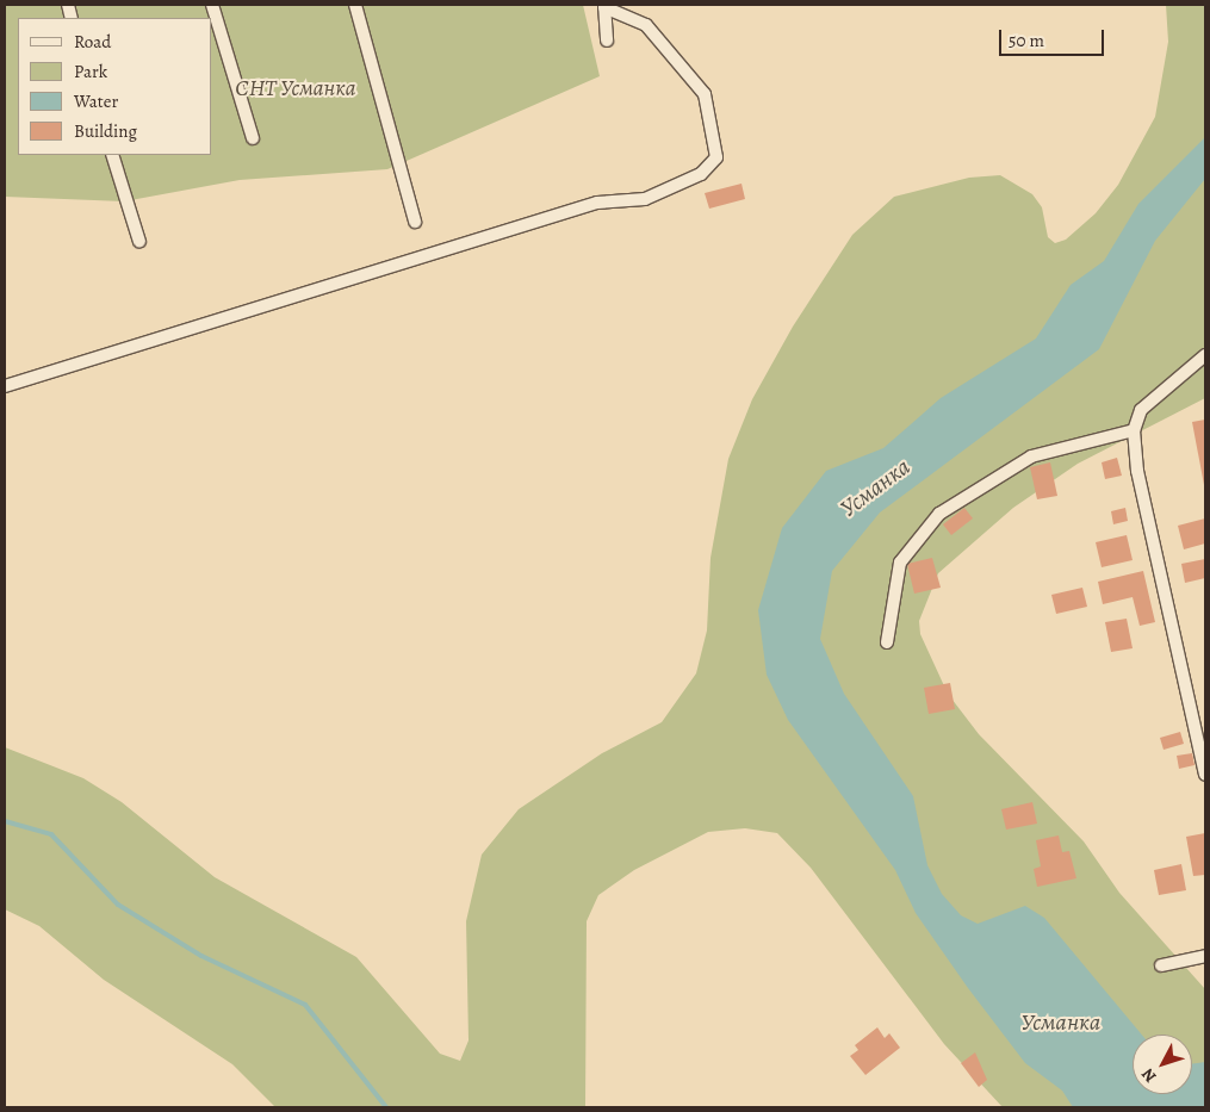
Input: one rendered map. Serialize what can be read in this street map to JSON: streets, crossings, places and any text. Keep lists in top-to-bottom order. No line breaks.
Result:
{"water":["Усманка"],"parks":["СНТ Усманка"],"legend":["Road","Park","Water","Building"],"scale_bar":"50 m","north":"bottom left"}
